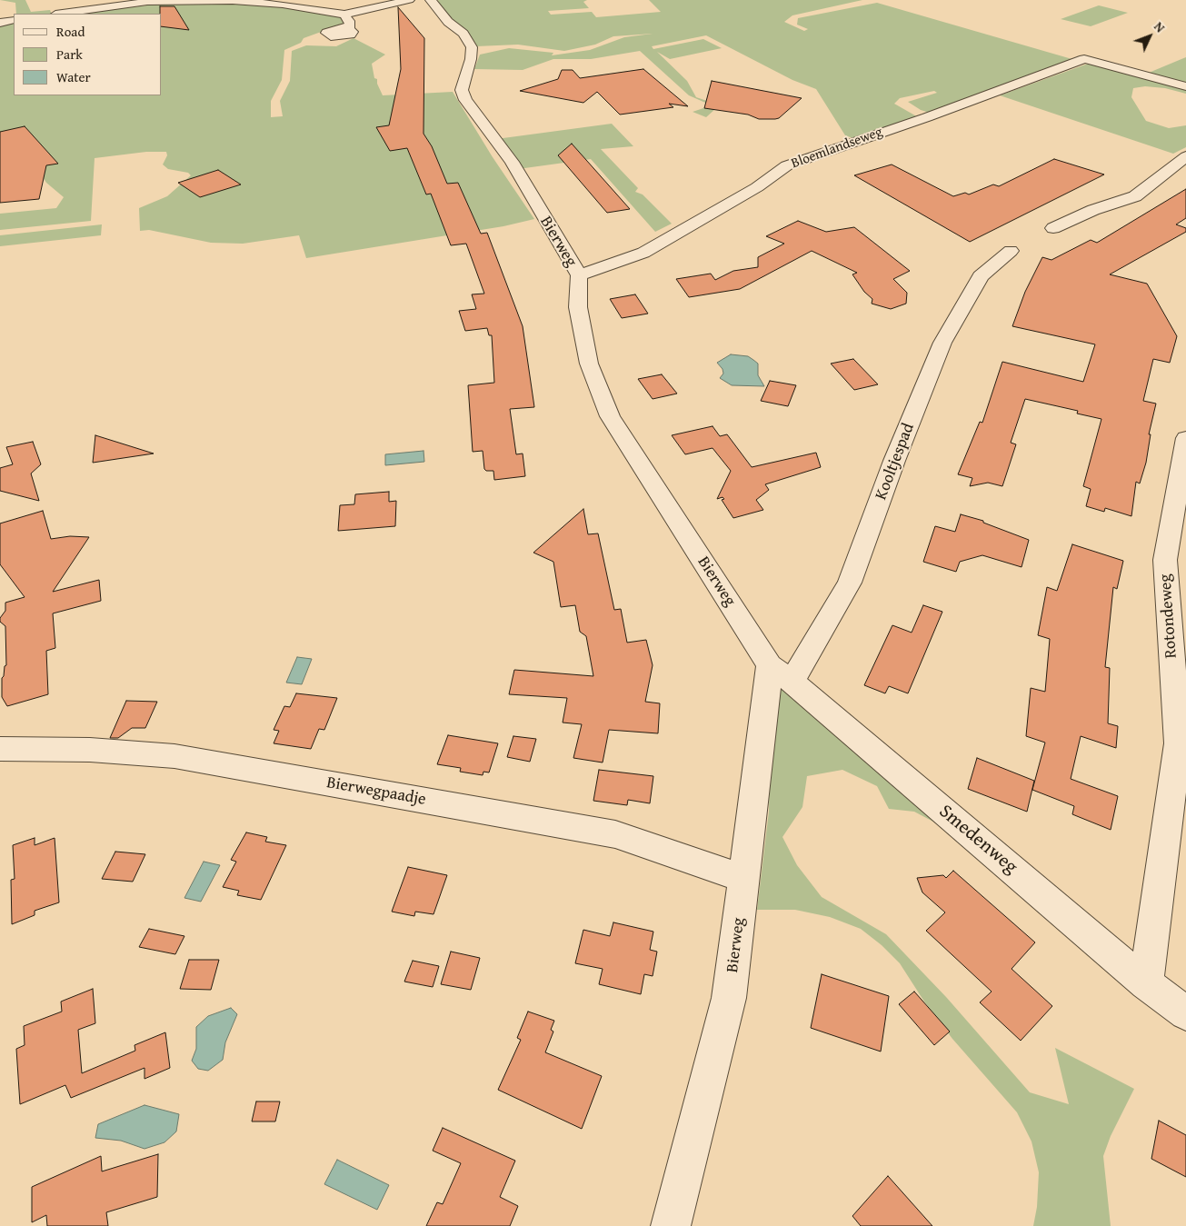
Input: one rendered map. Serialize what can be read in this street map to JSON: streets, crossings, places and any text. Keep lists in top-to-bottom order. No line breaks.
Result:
{"streets":{"street":["Bloemlandseweg","Bierweg","Kooltjespad","Rotondeweg","Bierwegpaadje","Smedenweg"]},"crossings":[["Bloemlandseweg","Bierweg"],["Bierweg","Kooltjespad"],["Bierweg","Bierwegpaadje"],["Bierweg","Smedenweg"],["Kooltjespad","Smedenweg"],["Rotondeweg","Smedenweg"]],"legend":["Road","Park","Water"],"north":"top right"}
